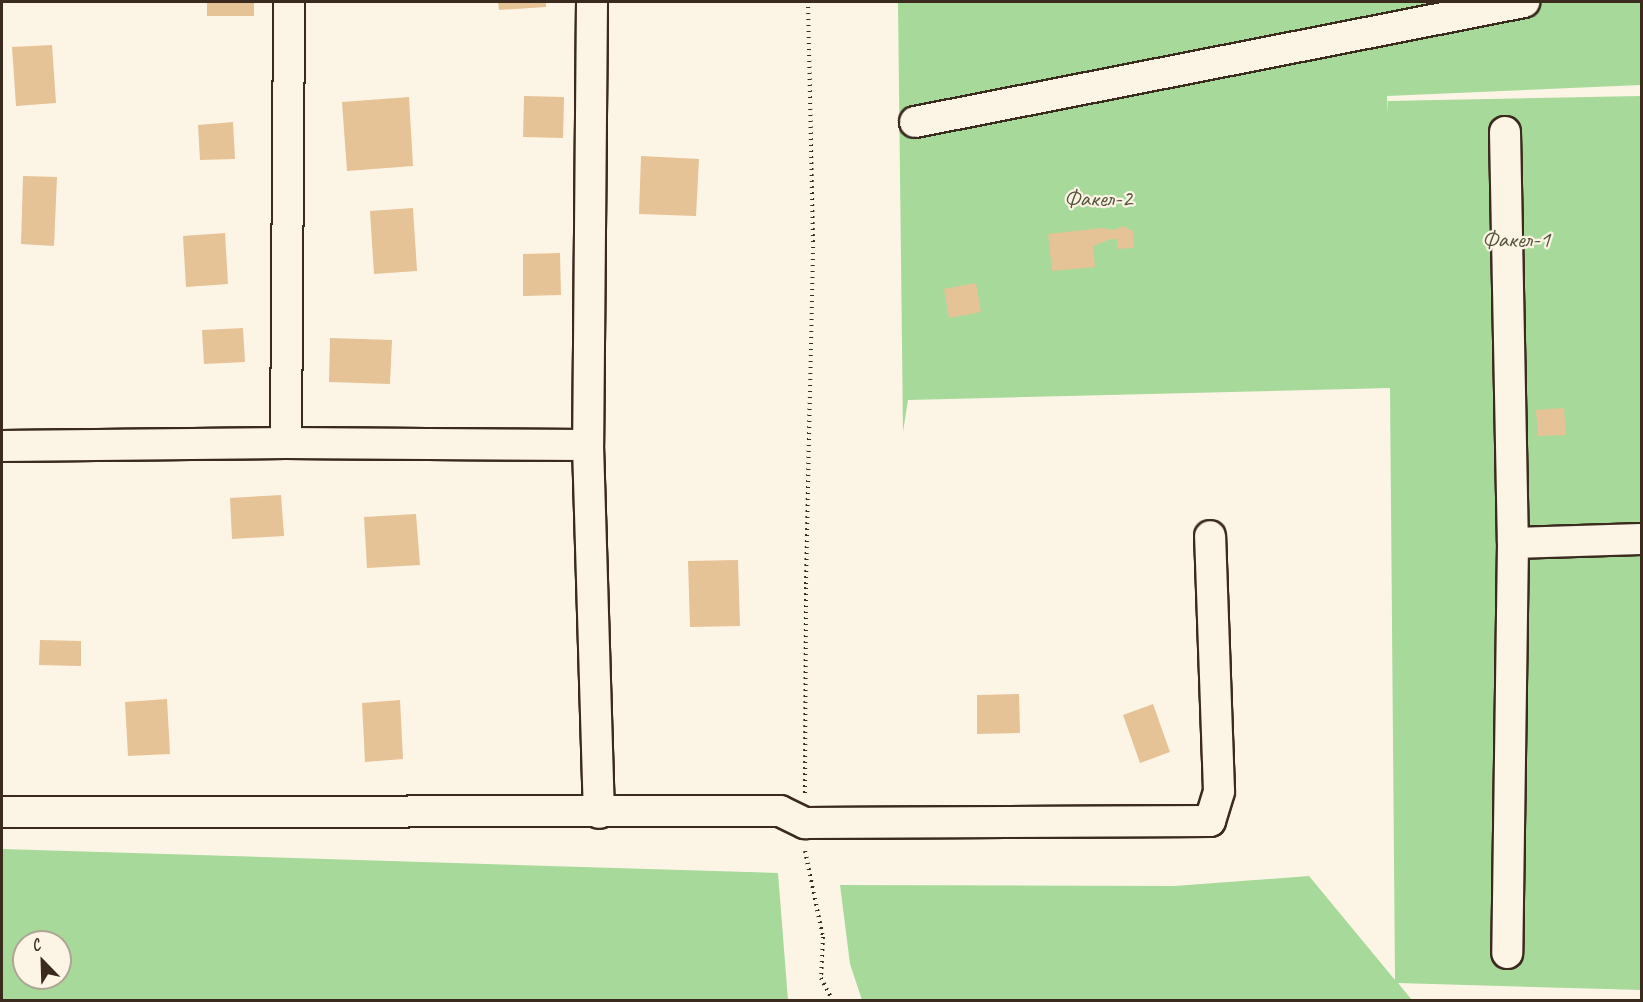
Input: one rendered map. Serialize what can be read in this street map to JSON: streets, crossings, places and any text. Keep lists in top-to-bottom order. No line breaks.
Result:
{"parks":["Факел-2","Факел-1"],"north":"top left"}
